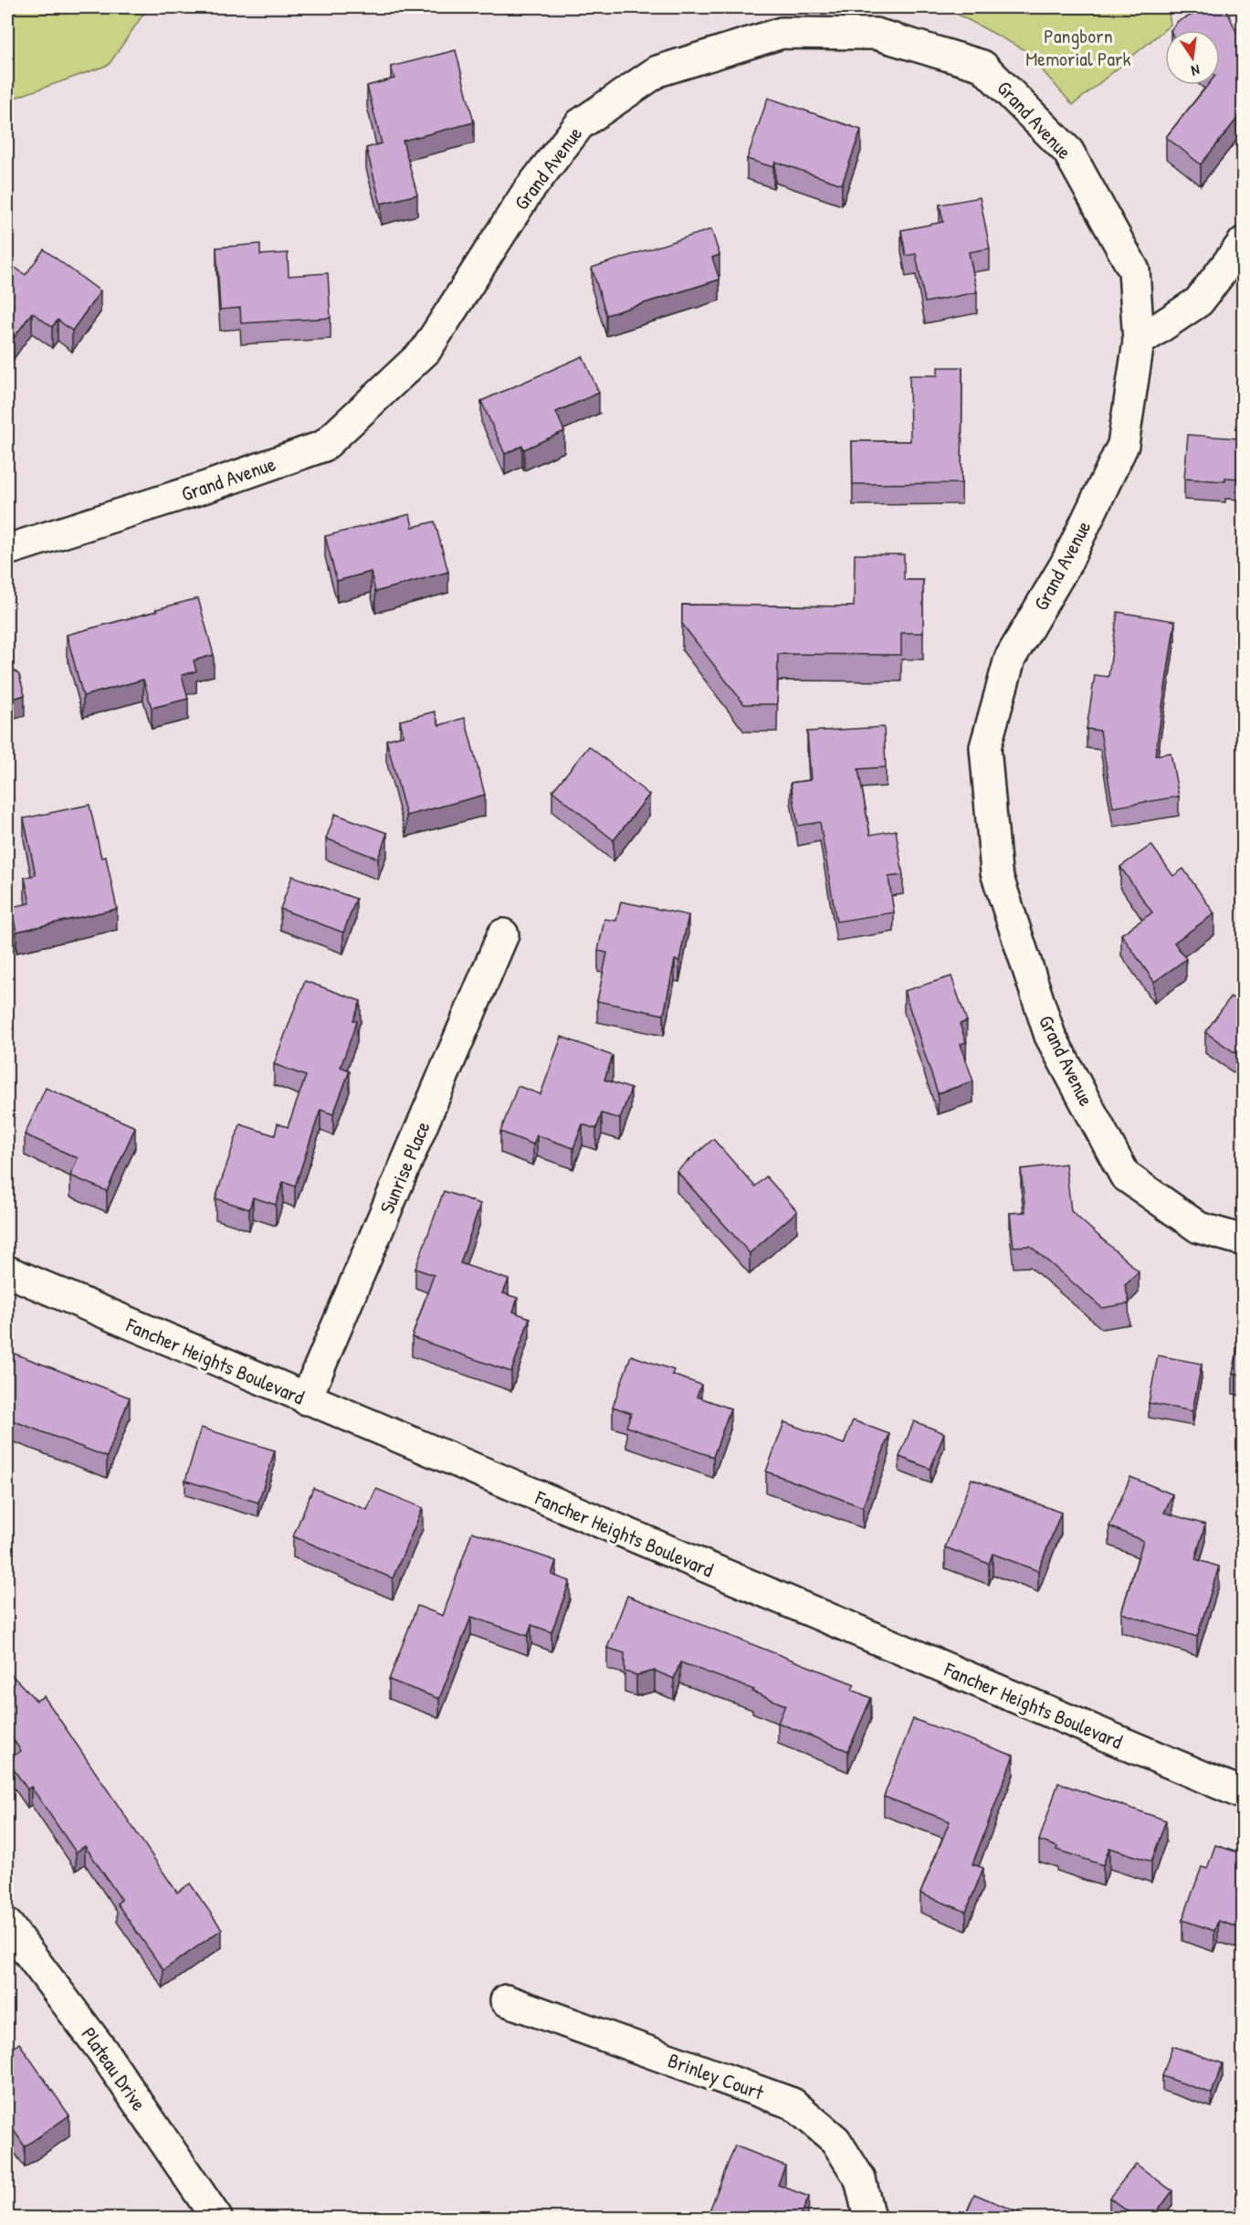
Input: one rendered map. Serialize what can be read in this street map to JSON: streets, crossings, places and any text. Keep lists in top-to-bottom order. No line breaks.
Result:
{"streets":{"street":["Grand Avenue","Sunrise Place","Fancher Heights Boulevard","Plateau Drive","Brinley Court"]},"crossings":[["Sunrise Place","Fancher Heights Boulevard"]],"parks":["Pangborn Memorial Park"],"north":"bottom"}
